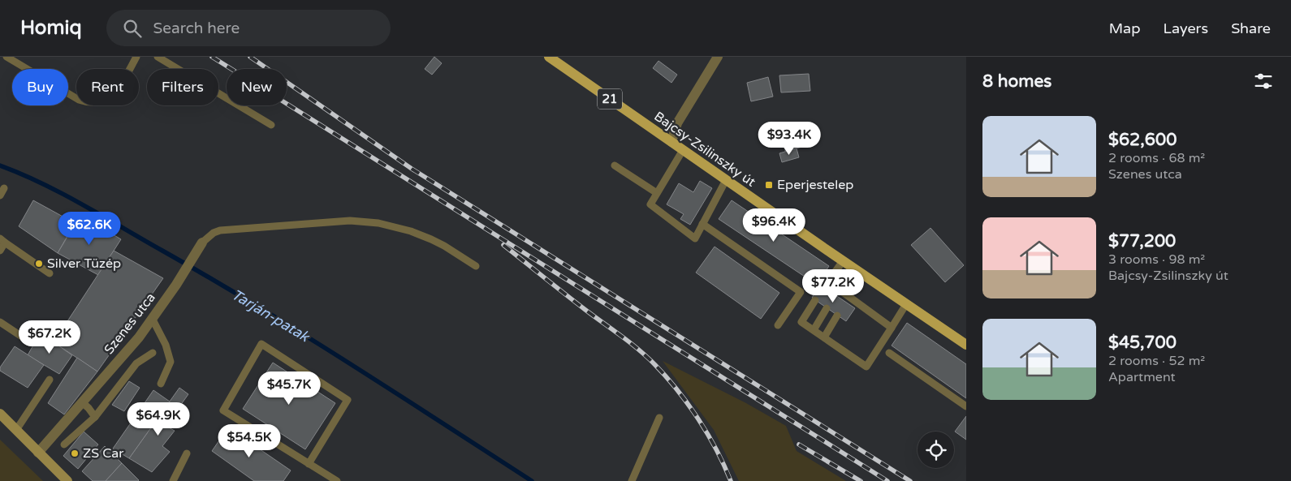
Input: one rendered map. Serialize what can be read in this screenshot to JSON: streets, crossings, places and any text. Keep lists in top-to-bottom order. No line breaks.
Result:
{"streets":{"main road":["21","Bajcsy-Zsilinszky út"],"street":["Szenes utca"]},"water":["Tarján-patak"],"places":{"transit":["Eperjestelep"],"other":["Silver Tüzép","ZS Car"]},"page":{"header":"Homiq","search":"Search here","nav":["Map","Layers","Share"],"heading":"8 homes","chip":["Buy","Rent","Filters","New"],"list":[{"name":"$62,600","note":"2 rooms · 68 m² · Szenes utca"},{"name":"$77,200","note":"3 rooms · 98 m² · Bajcsy-Zsilinszky út"},{"name":"$45,700","note":"2 rooms · 52 m² · Apartment"}],"price":["$93.4K","$96.4K","$62.6K","$77.2K","$67.2K","$45.7K","$64.9K","$54.5K"]}}
